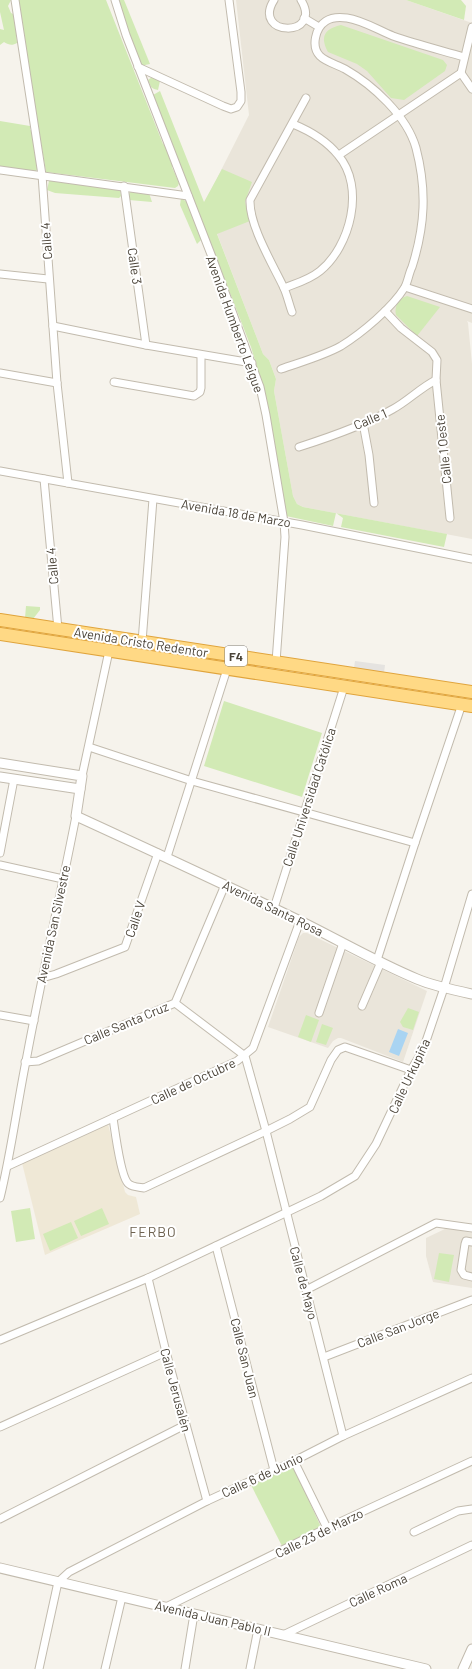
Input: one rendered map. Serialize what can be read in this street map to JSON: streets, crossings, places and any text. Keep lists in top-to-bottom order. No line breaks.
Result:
{"streets":{"highway":["Avenida Cristo Redentor","F4"],"street":["Calle 4","Calle 3","Avenida Humberto Leigue","Calle 1","Calle 1 Oeste","Avenida 18 de Marzo","Calle Universidad Católica","Avenida Santa Rosa","Calle V","Avenida San Silvestre","Calle Santa Cruz","Calle Urkupiña","Calle de Octubre","Calle de Mayo","Calle San Jorge","Calle San Juan","Calle Jerusalén","Calle 6 de Junio","Calle 23 de Marzo","Calle Roma","Avenida Juan Pablo II"]},"crossings":[["Calle 4","Avenida 18 de Marzo"],["Calle 4","Avenida Cristo Redentor"],["Avenida Humberto Leigue","Avenida 18 de Marzo"],["Avenida Humberto Leigue","Avenida Cristo Redentor"],["Calle 1","Calle 1 Oeste"],["Avenida Cristo Redentor","Calle Universidad Católica"],["Avenida Cristo Redentor","Avenida San Silvestre"],["Calle Universidad Católica","Avenida Santa Rosa"],["Avenida Santa Rosa","Calle V"],["Avenida Santa Rosa","Avenida San Silvestre"],["Avenida Santa Rosa","Calle Santa Cruz"],["Avenida Santa Rosa","Calle Urkupiña"],["Avenida Santa Rosa","Calle de Octubre"],["Calle V","Avenida San Silvestre"],["Avenida San Silvestre","Calle Santa Cruz"],["Avenida San Silvestre","Calle de Octubre"],["Calle Urkupiña","Calle de Mayo"],["Calle Urkupiña","Calle San Juan"],["Calle Urkupiña","Calle Jerusalén"],["Calle de Octubre","Calle de Mayo"],["Calle de Mayo","Calle San Jorge"],["Calle de Mayo","Calle 6 de Junio"],["Calle San Juan","Calle 6 de Junio"],["Calle Jerusalén","Calle 6 de Junio"],["Calle 6 de Junio","Avenida Juan Pablo II"],["Calle 23 de Marzo","Avenida Juan Pablo II"],["Calle Roma","Avenida Juan Pablo II"]],"districts":["FERBO"]}
